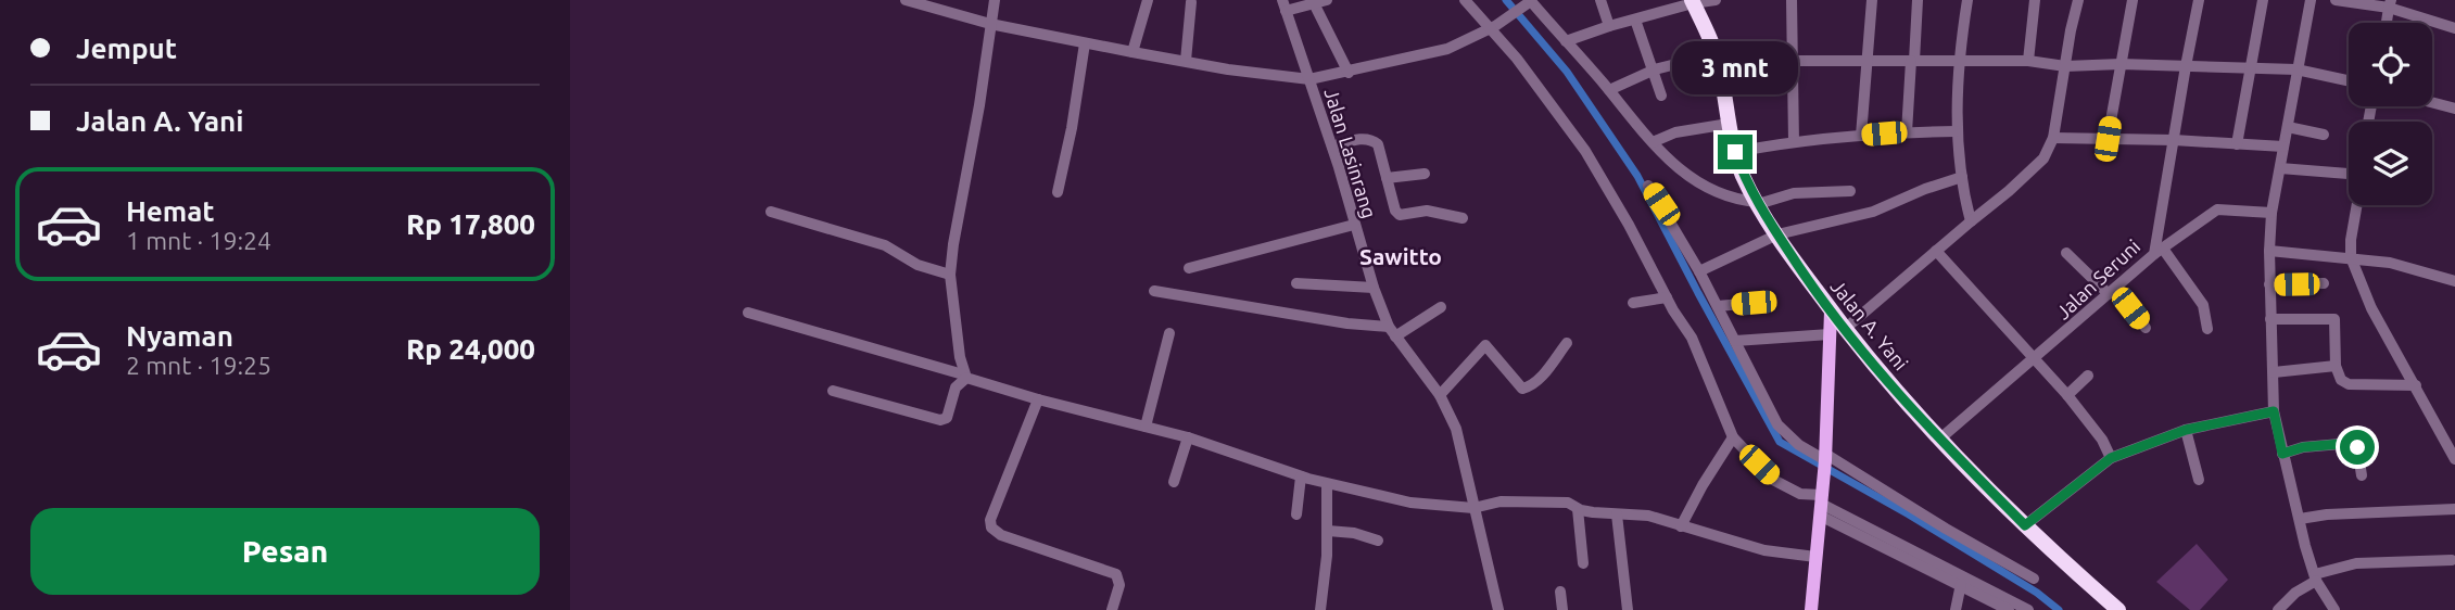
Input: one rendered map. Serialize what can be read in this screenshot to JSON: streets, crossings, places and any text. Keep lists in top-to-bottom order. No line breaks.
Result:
{"streets":{"highway":["Jalan A. Yani"],"street":["Jalan Lasinrang","Jalan Seruni"]},"crossings":[["Jalan Seruni","Jalan A. Yani"]],"districts":["Sawitto"],"page":{"banner":["Jemput","Jalan A. Yani"],"bubble":"3 mnt","list":[{"name":"Hemat","note":"1 mnt · 19:24","value":"Rp 17,800"},{"name":"Nyaman","note":"2 mnt · 19:25","value":"Rp 24,000"}],"buttons":"Pesan"}}
